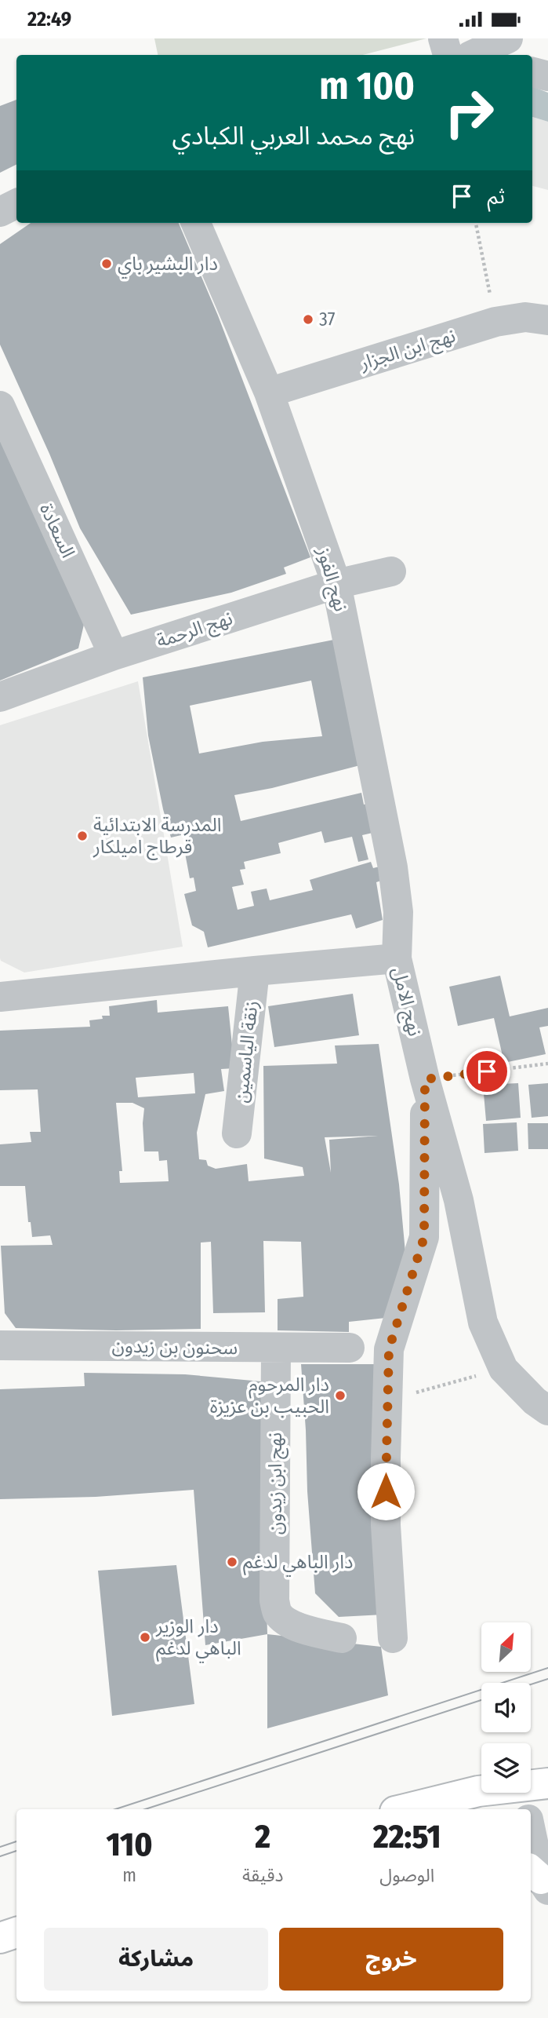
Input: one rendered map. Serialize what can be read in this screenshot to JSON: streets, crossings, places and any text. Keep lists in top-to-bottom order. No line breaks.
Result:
{"streets":{"street":["نهج ابن الجزار","السعادة","نهج الفوز","نهج الرحمة","نهج الامل","زنقة الياسمين","سحنون بن زيدون","نهج ابن زيدون"]},"crossings":[["نهج ابن الجزار","نهج الفوز"],["السعادة","نهج الرحمة"],["نهج الفوز","نهج الرحمة"],["نهج الفوز","نهج الامل"],["نهج الامل","زنقة الياسمين"],["سحنون بن زيدون","نهج ابن زيدون"]],"places":["دار البشير باي","37","المدرسة الابتدائية قرطاج اميلكار","دار المرحوم الحبيب بن عزيزة","دار الباهي لدغم","دار الوزير الباهي لدغم"],"north":"top right","page":{"status":"22:49","turn":["100 m","نهج محمد العربي الكبادي"],"then":"ثم","eta":["22:51","الوصول","2","دقيقة","110","m"],"buttons":["خروج","مشاركة"]}}
